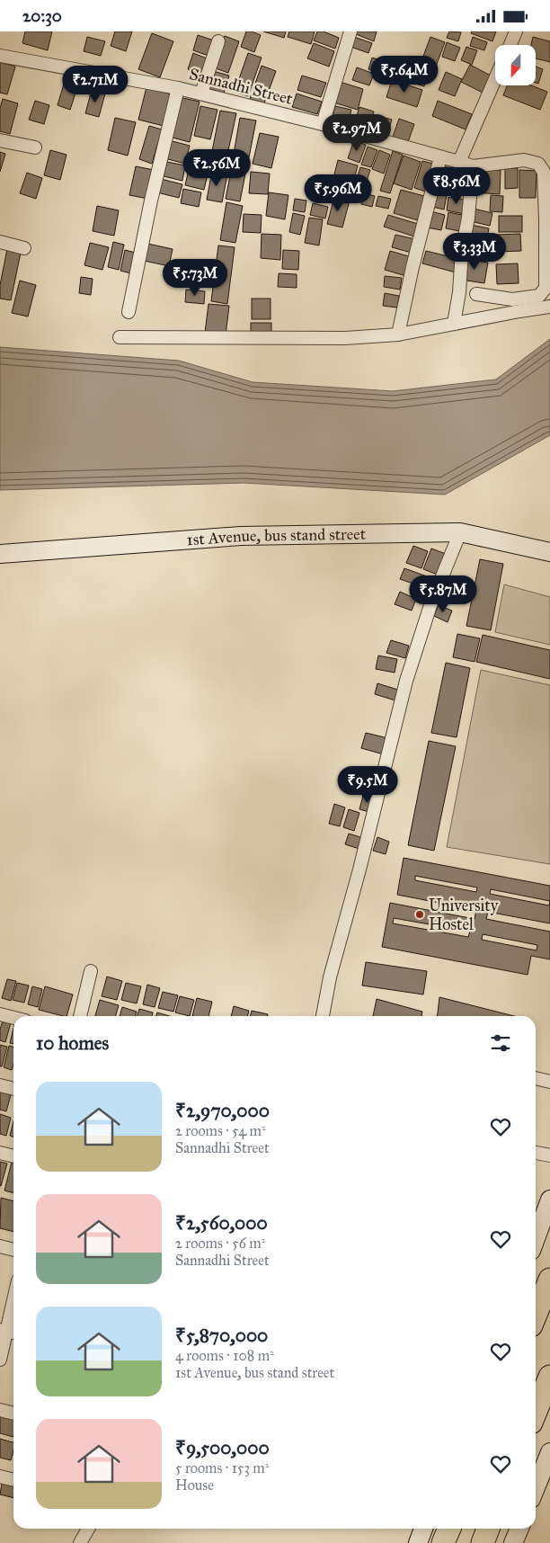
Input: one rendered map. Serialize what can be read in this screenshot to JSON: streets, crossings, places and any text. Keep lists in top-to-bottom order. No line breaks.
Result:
{"streets":{"street":["Sannadhi Street","1st Avenue, bus stand street"]},"places":["University Hostel"],"north":"bottom","page":{"status":"20:30","price":["₹5.64M","₹2.71M","₹2.97M","₹2.56M","₹8.56M","₹5.96M","₹3.33M","₹5.73M","₹5.87M","₹9.5M"],"heading":"10 homes","list":[{"name":"₹2,970,000","note":"2 rooms · 54 m² · Sannadhi Street"},{"name":"₹2,560,000","note":"2 rooms · 56 m² · Sannadhi Street"},{"name":"₹5,870,000","note":"4 rooms · 108 m² · 1st Avenue, bus stand street"},{"name":"₹9,500,000","note":"5 rooms · 153 m² · House"}]}}
